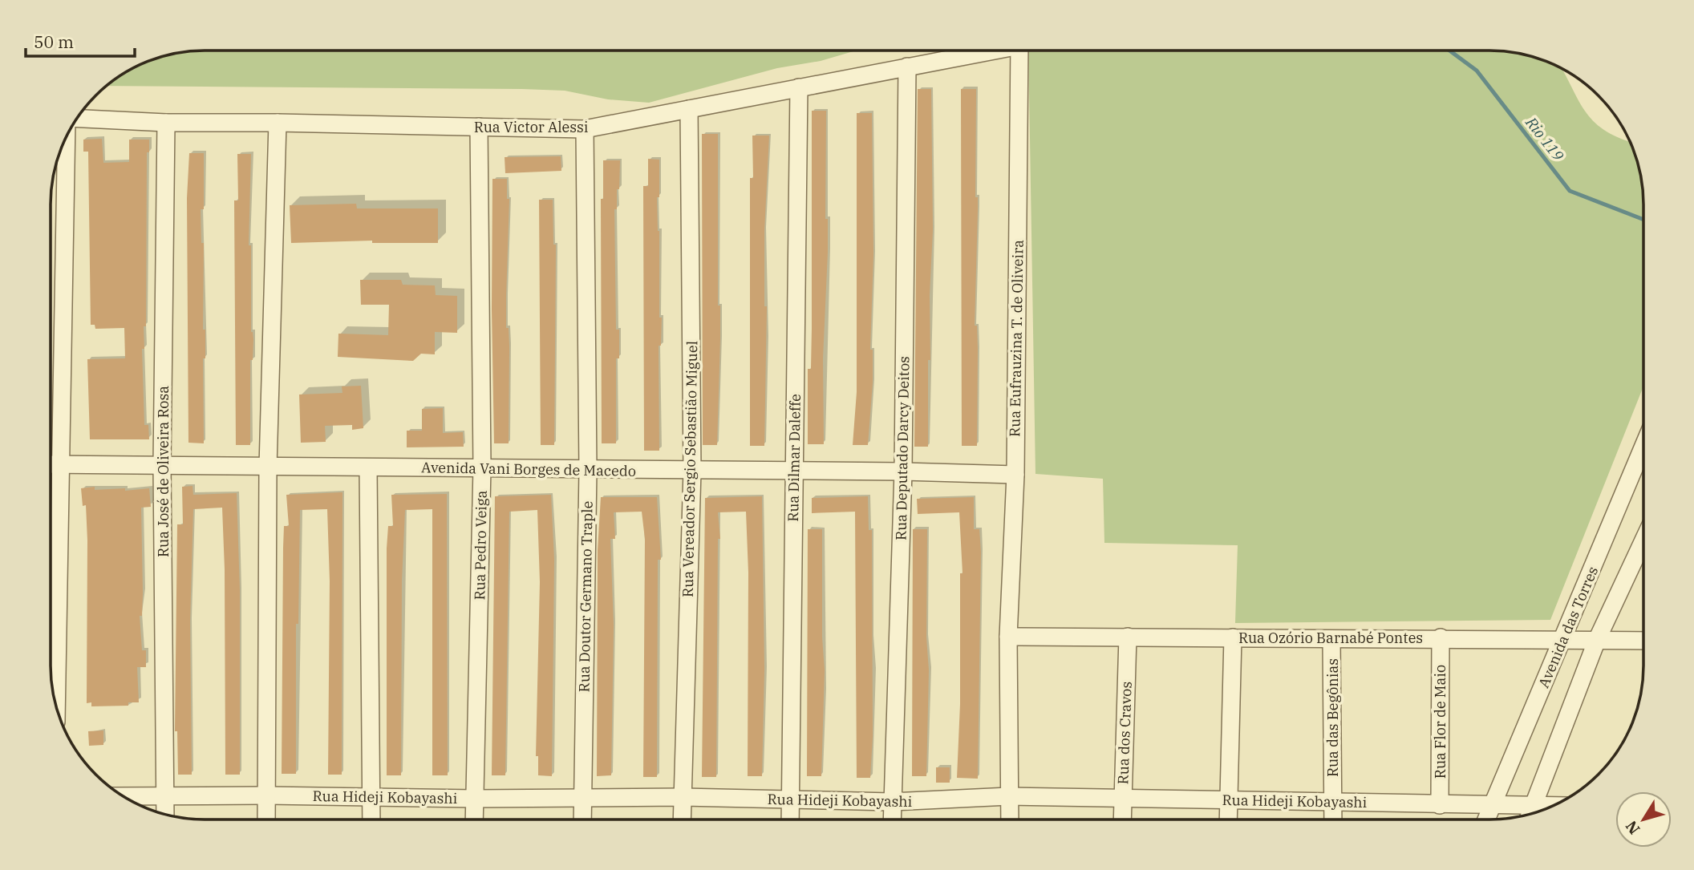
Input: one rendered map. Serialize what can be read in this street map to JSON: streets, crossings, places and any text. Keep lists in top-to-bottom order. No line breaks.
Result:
{"streets":{"street":["Rua Victor Alessi","Rua Eufrauzina T. de Oliveira","Rua Deputado Darcy Deitos","Rua Dilmar Daleffe","Avenida Vani Borges de Macedo","Rua Vereador Sergio Sebastião Miguel","Rua José de Oliveira Rosa","Rua Pedro Veiga","Rua Doutor Germano Traple","Avenida das Torres","Rua Ozório Barnabé Pontes","Rua das Begônias","Rua Flor de Maio","Rua dos Cravos","Rua Hideji Kobayashi"]},"crossings":[["Rua Victor Alessi","Rua Deputado Darcy Deitos"],["Rua Victor Alessi","Rua Dilmar Daleffe"],["Rua Victor Alessi","Rua Vereador Sergio Sebastião Miguel"],["Rua Victor Alessi","Rua José de Oliveira Rosa"],["Rua Victor Alessi","Rua Pedro Veiga"],["Rua Victor Alessi","Rua Doutor Germano Traple"],["Rua Eufrauzina T. de Oliveira","Avenida Vani Borges de Macedo"],["Rua Eufrauzina T. de Oliveira","Rua Ozório Barnabé Pontes"],["Rua Eufrauzina T. de Oliveira","Rua Hideji Kobayashi"],["Rua Deputado Darcy Deitos","Avenida Vani Borges de Macedo"],["Rua Deputado Darcy Deitos","Rua Hideji Kobayashi"],["Rua Dilmar Daleffe","Avenida Vani Borges de Macedo"],["Rua Dilmar Daleffe","Rua Hideji Kobayashi"],["Avenida Vani Borges de Macedo","Rua Vereador Sergio Sebastião Miguel"],["Avenida Vani Borges de Macedo","Rua José de Oliveira Rosa"],["Avenida Vani Borges de Macedo","Rua Pedro Veiga"],["Avenida Vani Borges de Macedo","Rua Doutor Germano Traple"],["Rua Vereador Sergio Sebastião Miguel","Rua Hideji Kobayashi"],["Rua José de Oliveira Rosa","Rua Hideji Kobayashi"],["Rua Pedro Veiga","Rua Hideji Kobayashi"],["Rua Doutor Germano Traple","Rua Hideji Kobayashi"],["Avenida das Torres","Rua Ozório Barnabé Pontes"],["Avenida das Torres","Rua Hideji Kobayashi"],["Rua Ozório Barnabé Pontes","Rua das Begônias"],["Rua Ozório Barnabé Pontes","Rua Flor de Maio"],["Rua Ozório Barnabé Pontes","Rua dos Cravos"],["Rua das Begônias","Rua Hideji Kobayashi"],["Rua Flor de Maio","Rua Hideji Kobayashi"],["Rua dos Cravos","Rua Hideji Kobayashi"]],"water":["Rio 119"],"scale_bar":"50 m","north":"bottom left"}
